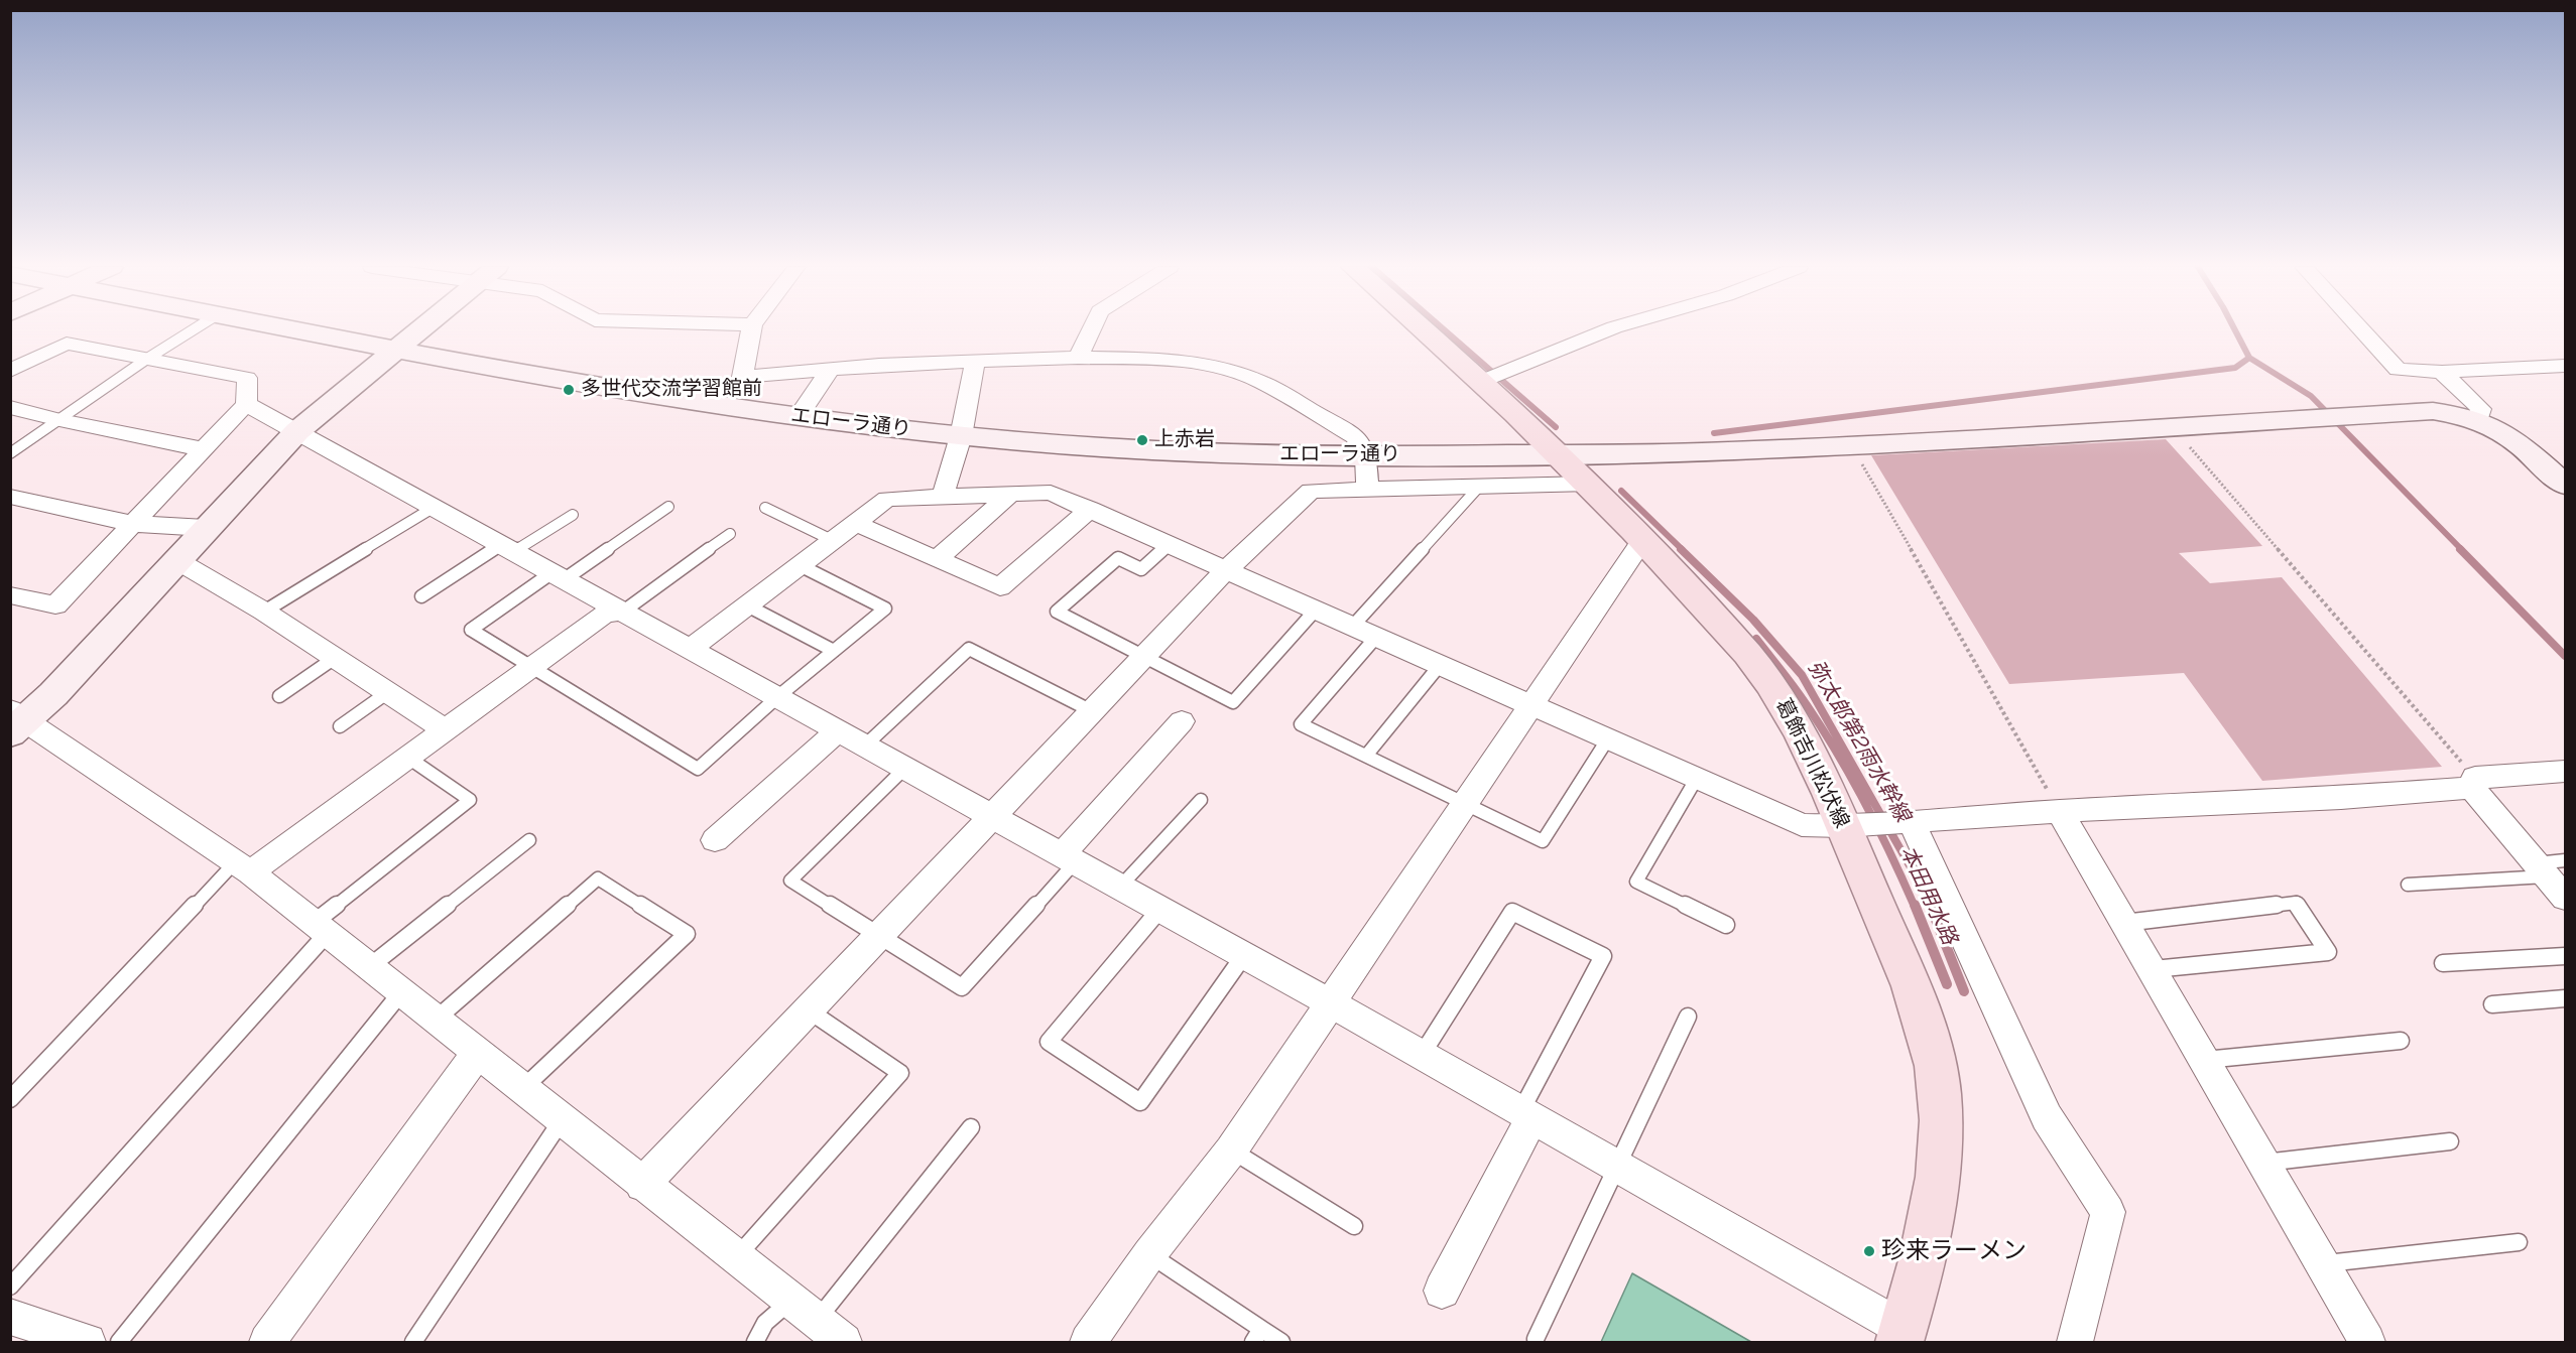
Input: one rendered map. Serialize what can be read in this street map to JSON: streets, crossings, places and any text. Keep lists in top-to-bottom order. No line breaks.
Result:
{"streets":{"main road":["葛飾吉川松伏線"],"street":["エローラ通り"]},"crossings":[["エローラ通り","葛飾吉川松伏線"]],"water":["弥太郎第2雨水幹線","本田用水路"],"places":["多世代交流学習館前","上赤岩","珍来ラーメン"]}
